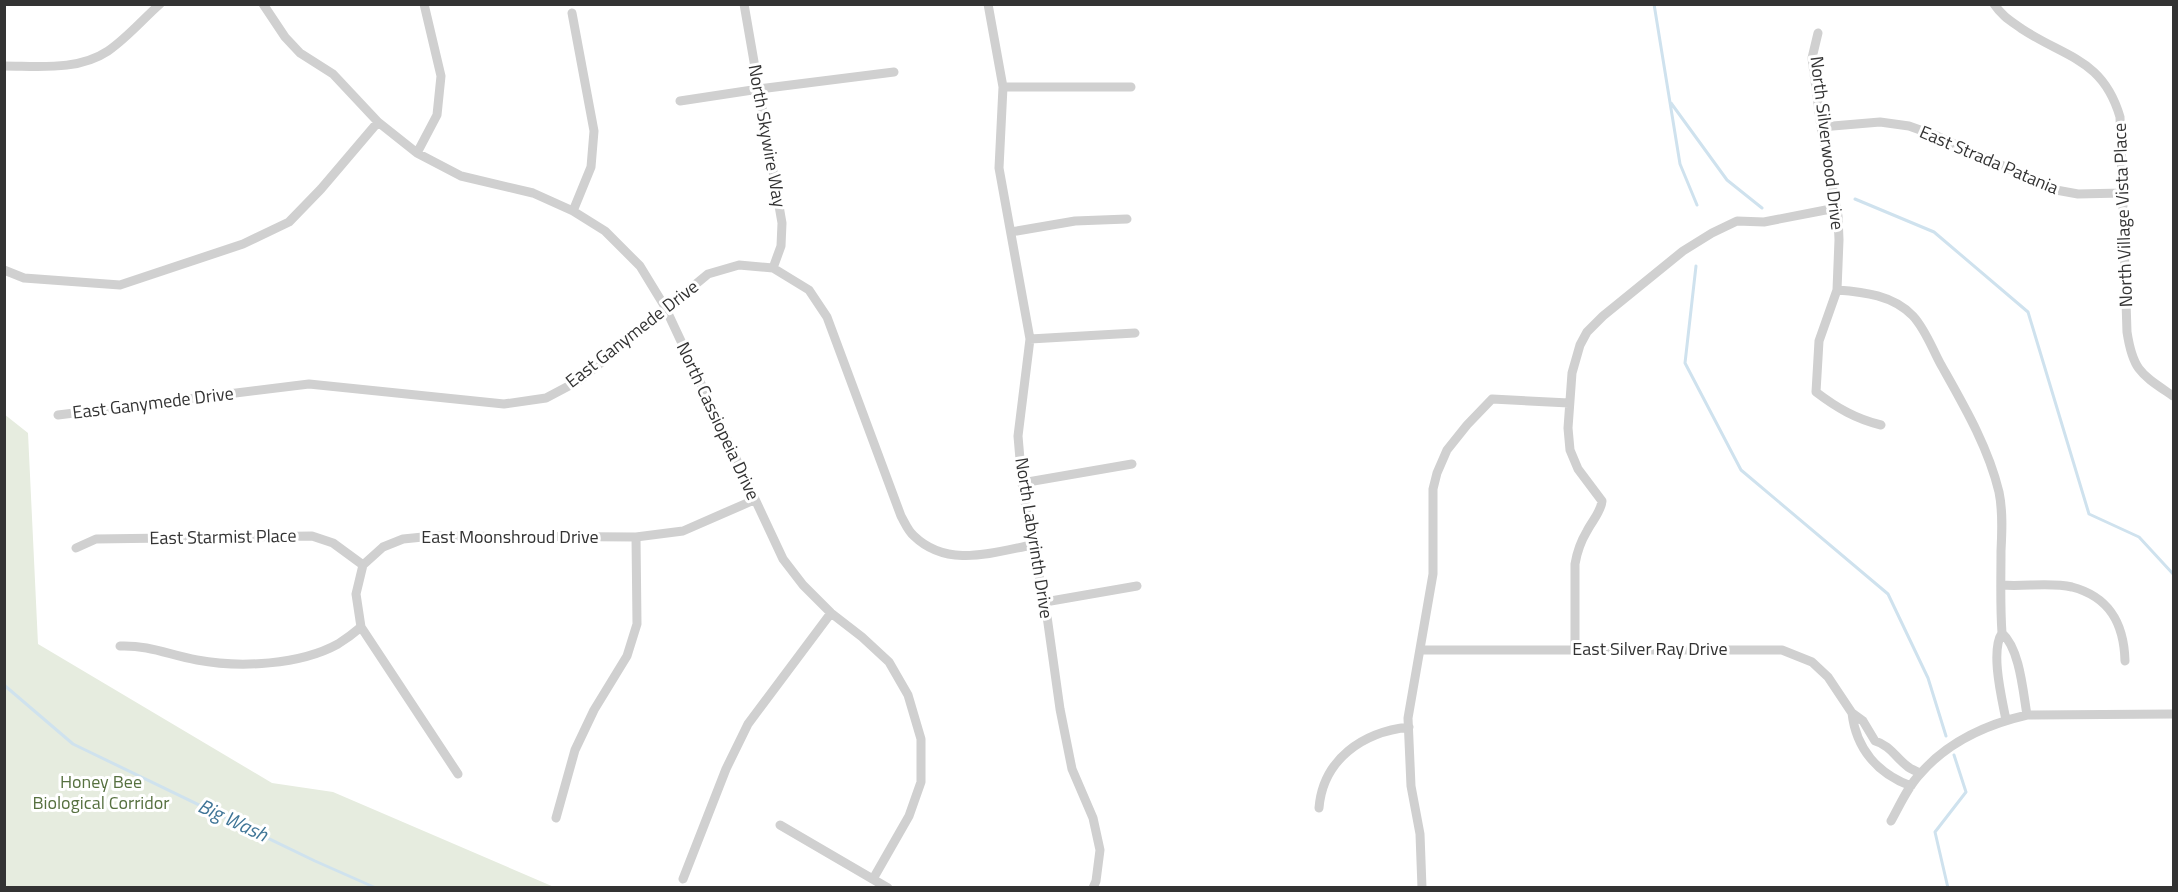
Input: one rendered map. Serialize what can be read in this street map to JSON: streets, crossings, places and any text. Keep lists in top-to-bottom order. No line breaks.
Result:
{"streets":{"street":["North Skywire Way","North Silverwood Drive","East Strada Patania","North Village Vista Place","East Ganymede Drive","North Cassiopeia Drive","East Starmist Place","East Moonshroud Drive","North Labyrinth Drive","East Silver Ray Drive"]},"crossings":[["North Skywire Way","East Ganymede Drive"],["North Silverwood Drive","East Strada Patania"],["East Strada Patania","North Village Vista Place"],["East Ganymede Drive","North Cassiopeia Drive"],["East Ganymede Drive","North Labyrinth Drive"],["North Cassiopeia Drive","East Moonshroud Drive"],["East Starmist Place","East Moonshroud Drive"]],"water":["Big Wash"],"parks":["Honey Bee Biological Corridor"]}
